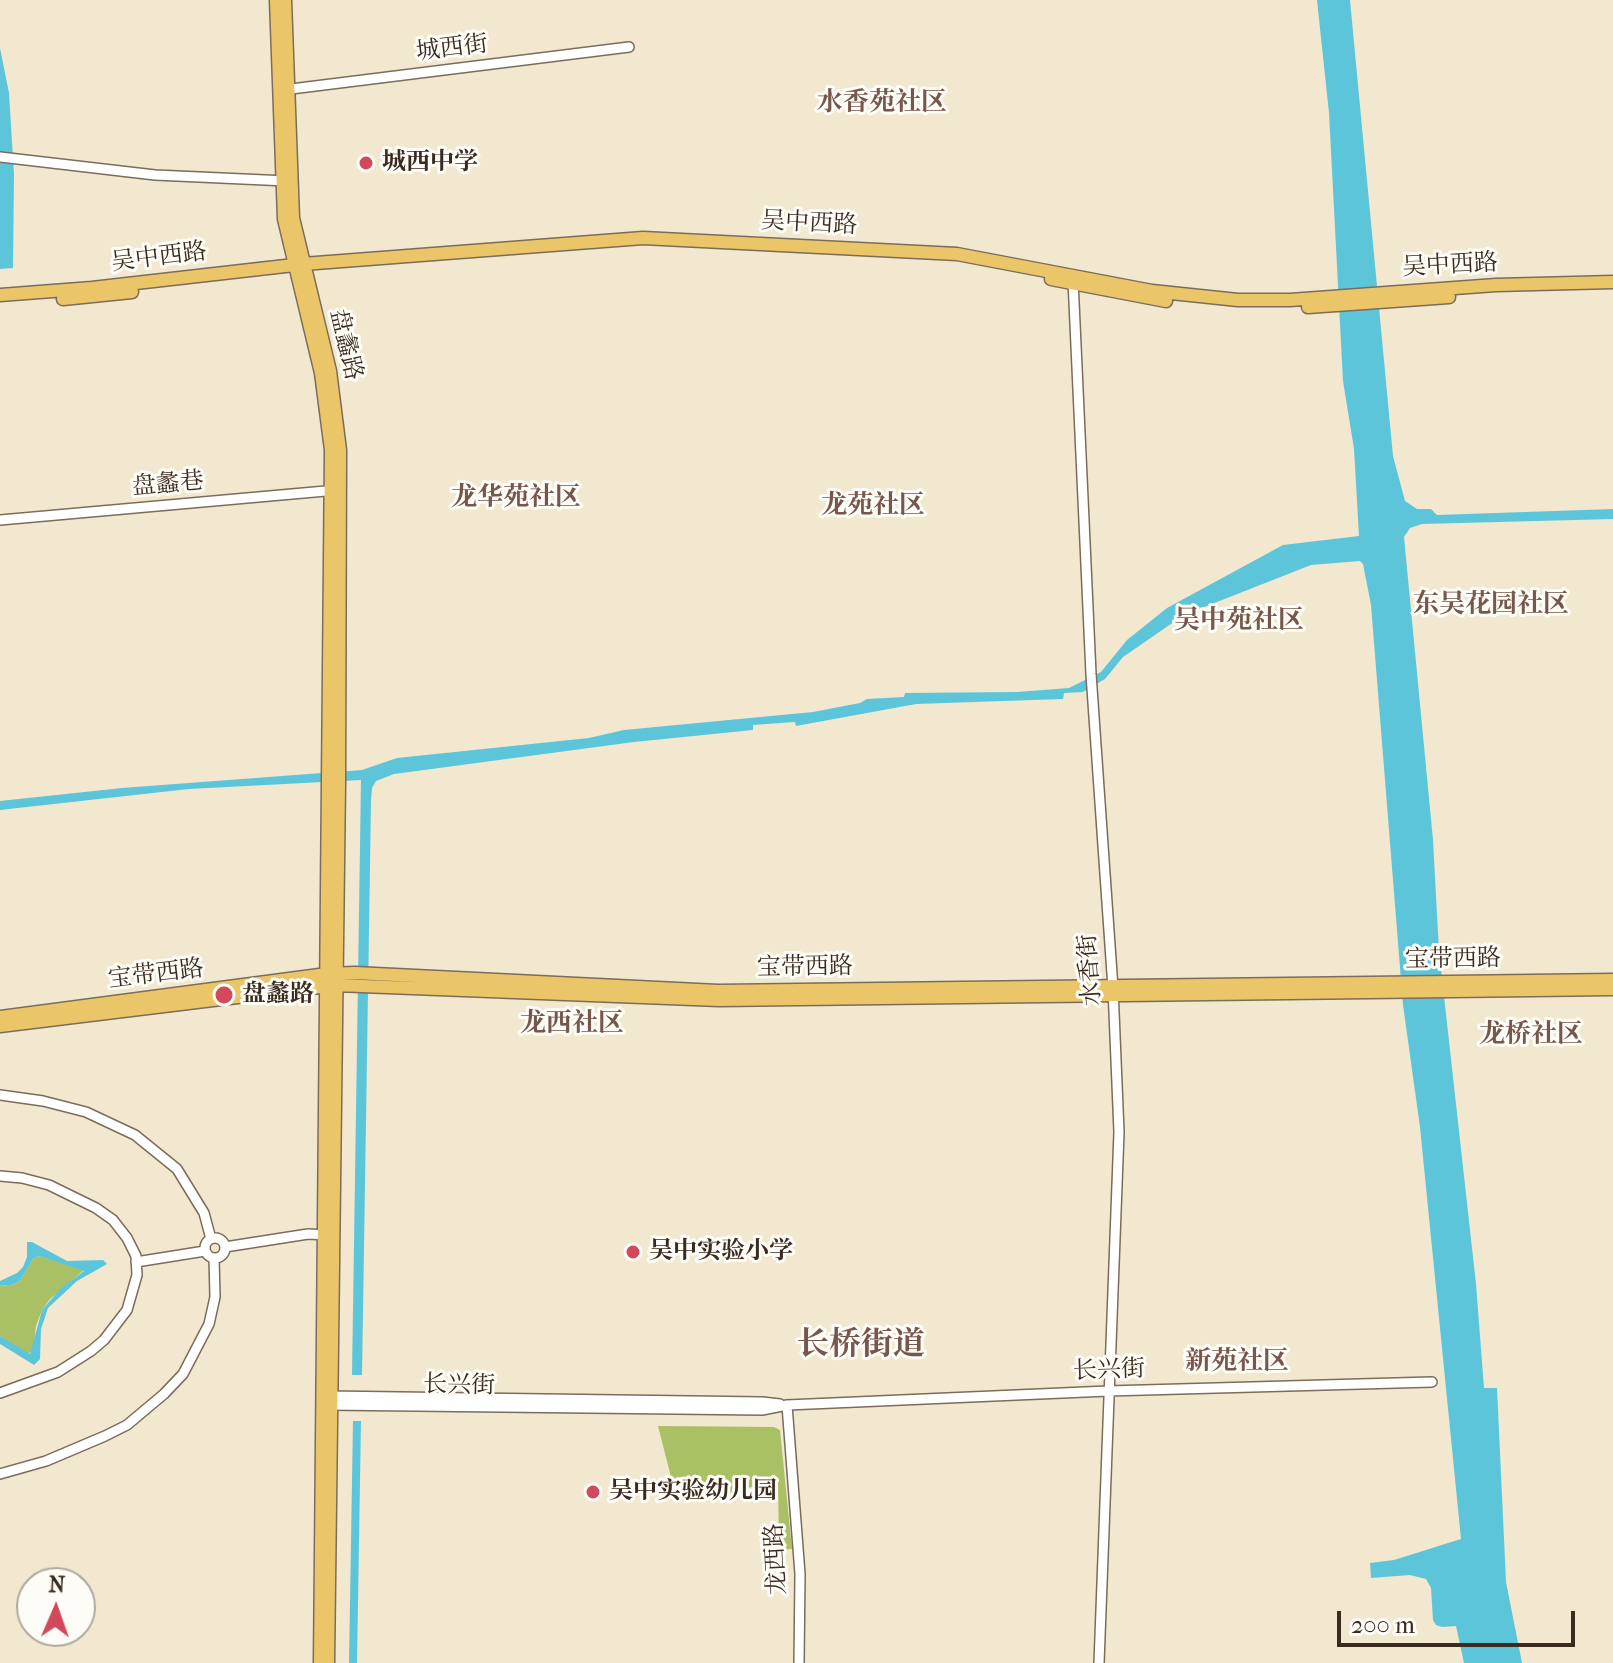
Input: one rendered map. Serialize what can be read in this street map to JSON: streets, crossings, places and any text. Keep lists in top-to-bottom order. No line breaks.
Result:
{"streets":{"main road":["吴中西路","盘蠡路","宝带西路"],"street":["城西街","盘蠡巷","水香街","长兴街","龙西路"]},"crossings":[["城西街","盘蠡路"],["吴中西路","盘蠡路"],["吴中西路","水香街"],["盘蠡路","盘蠡巷"],["盘蠡路","宝带西路"],["盘蠡路","长兴街"],["宝带西路","水香街"],["水香街","长兴街"],["长兴街","龙西路"]],"districts":["水香苑社区","龙华苑社区","龙苑社区","东吴花园社区","吴中苑社区","龙西社区","龙桥社区","长桥街道","新苑社区"],"places":["城西中学","盘蠡路","吴中实验小学","吴中实验幼儿园"],"scale_bar":"200 m","north":"top"}
